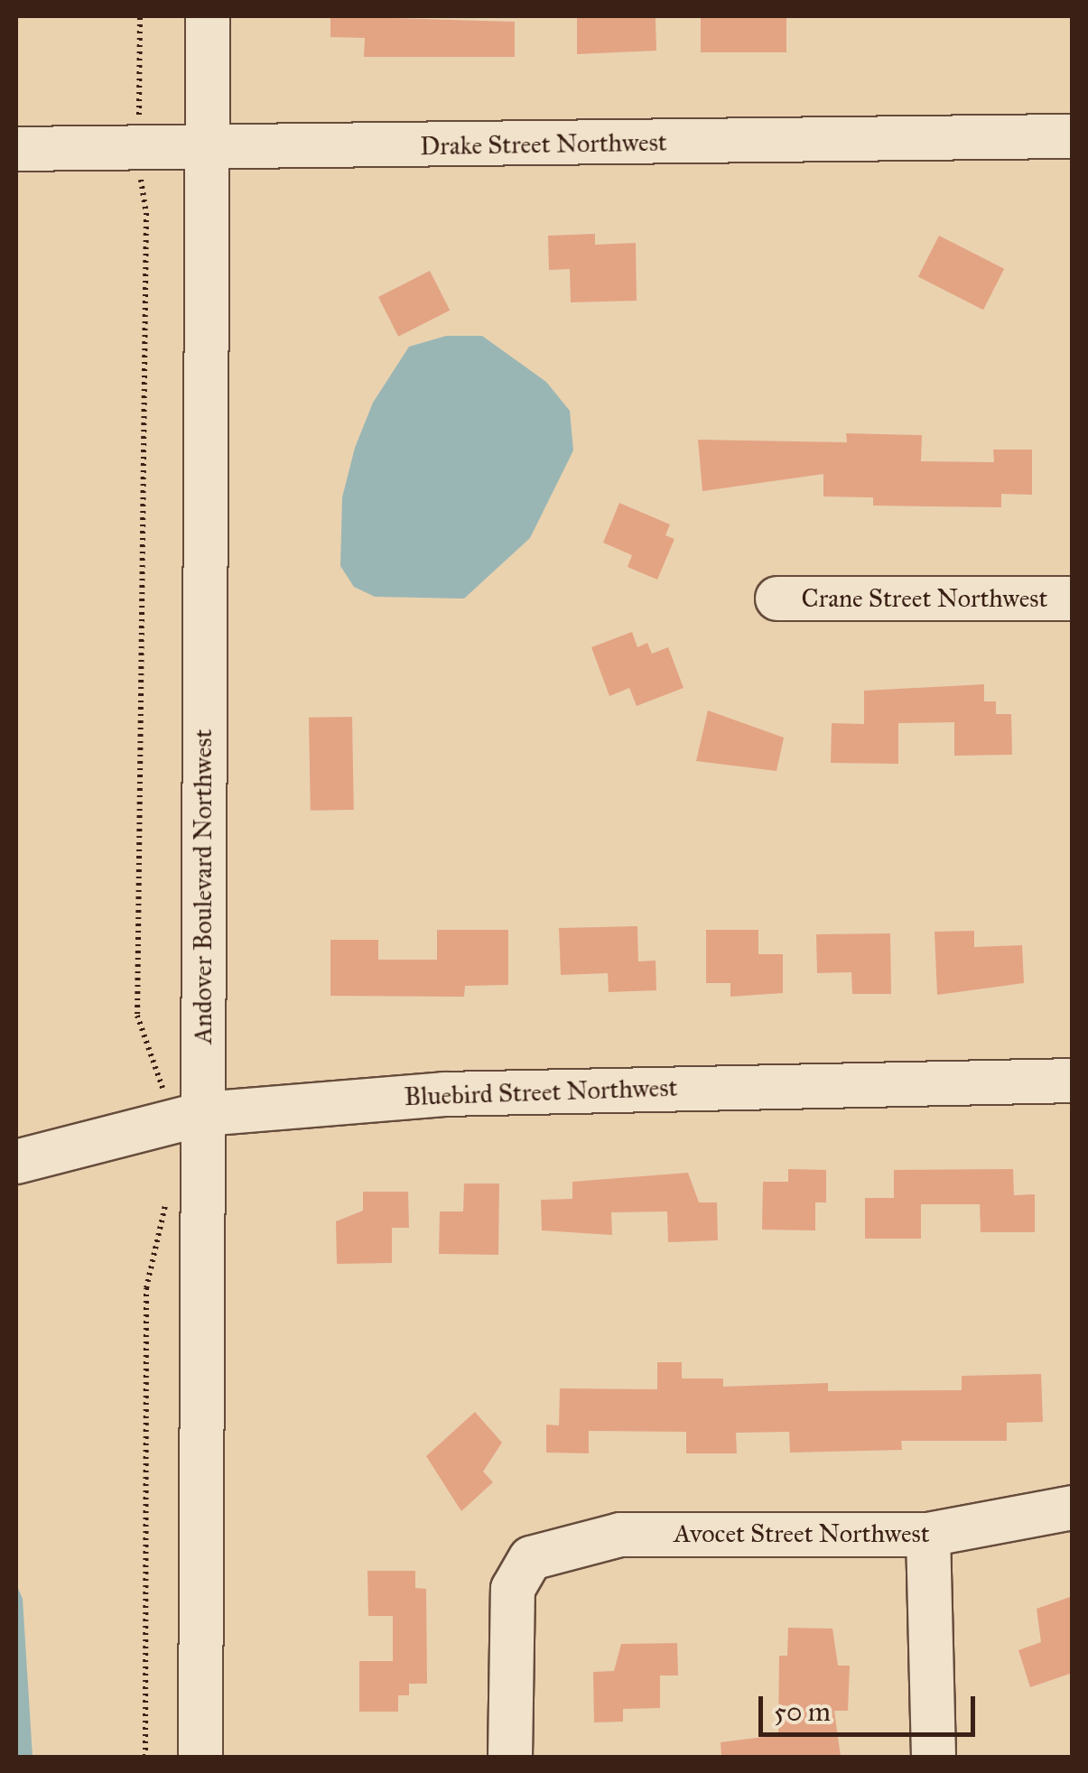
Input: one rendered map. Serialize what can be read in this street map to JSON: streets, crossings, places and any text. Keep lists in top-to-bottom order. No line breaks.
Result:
{"streets":{"street":["Drake Street Northwest","Crane Street Northwest","Andover Boulevard Northwest","Bluebird Street Northwest","Avocet Street Northwest"]},"crossings":[["Drake Street Northwest","Andover Boulevard Northwest"],["Andover Boulevard Northwest","Bluebird Street Northwest"]],"scale_bar":"50 m"}
